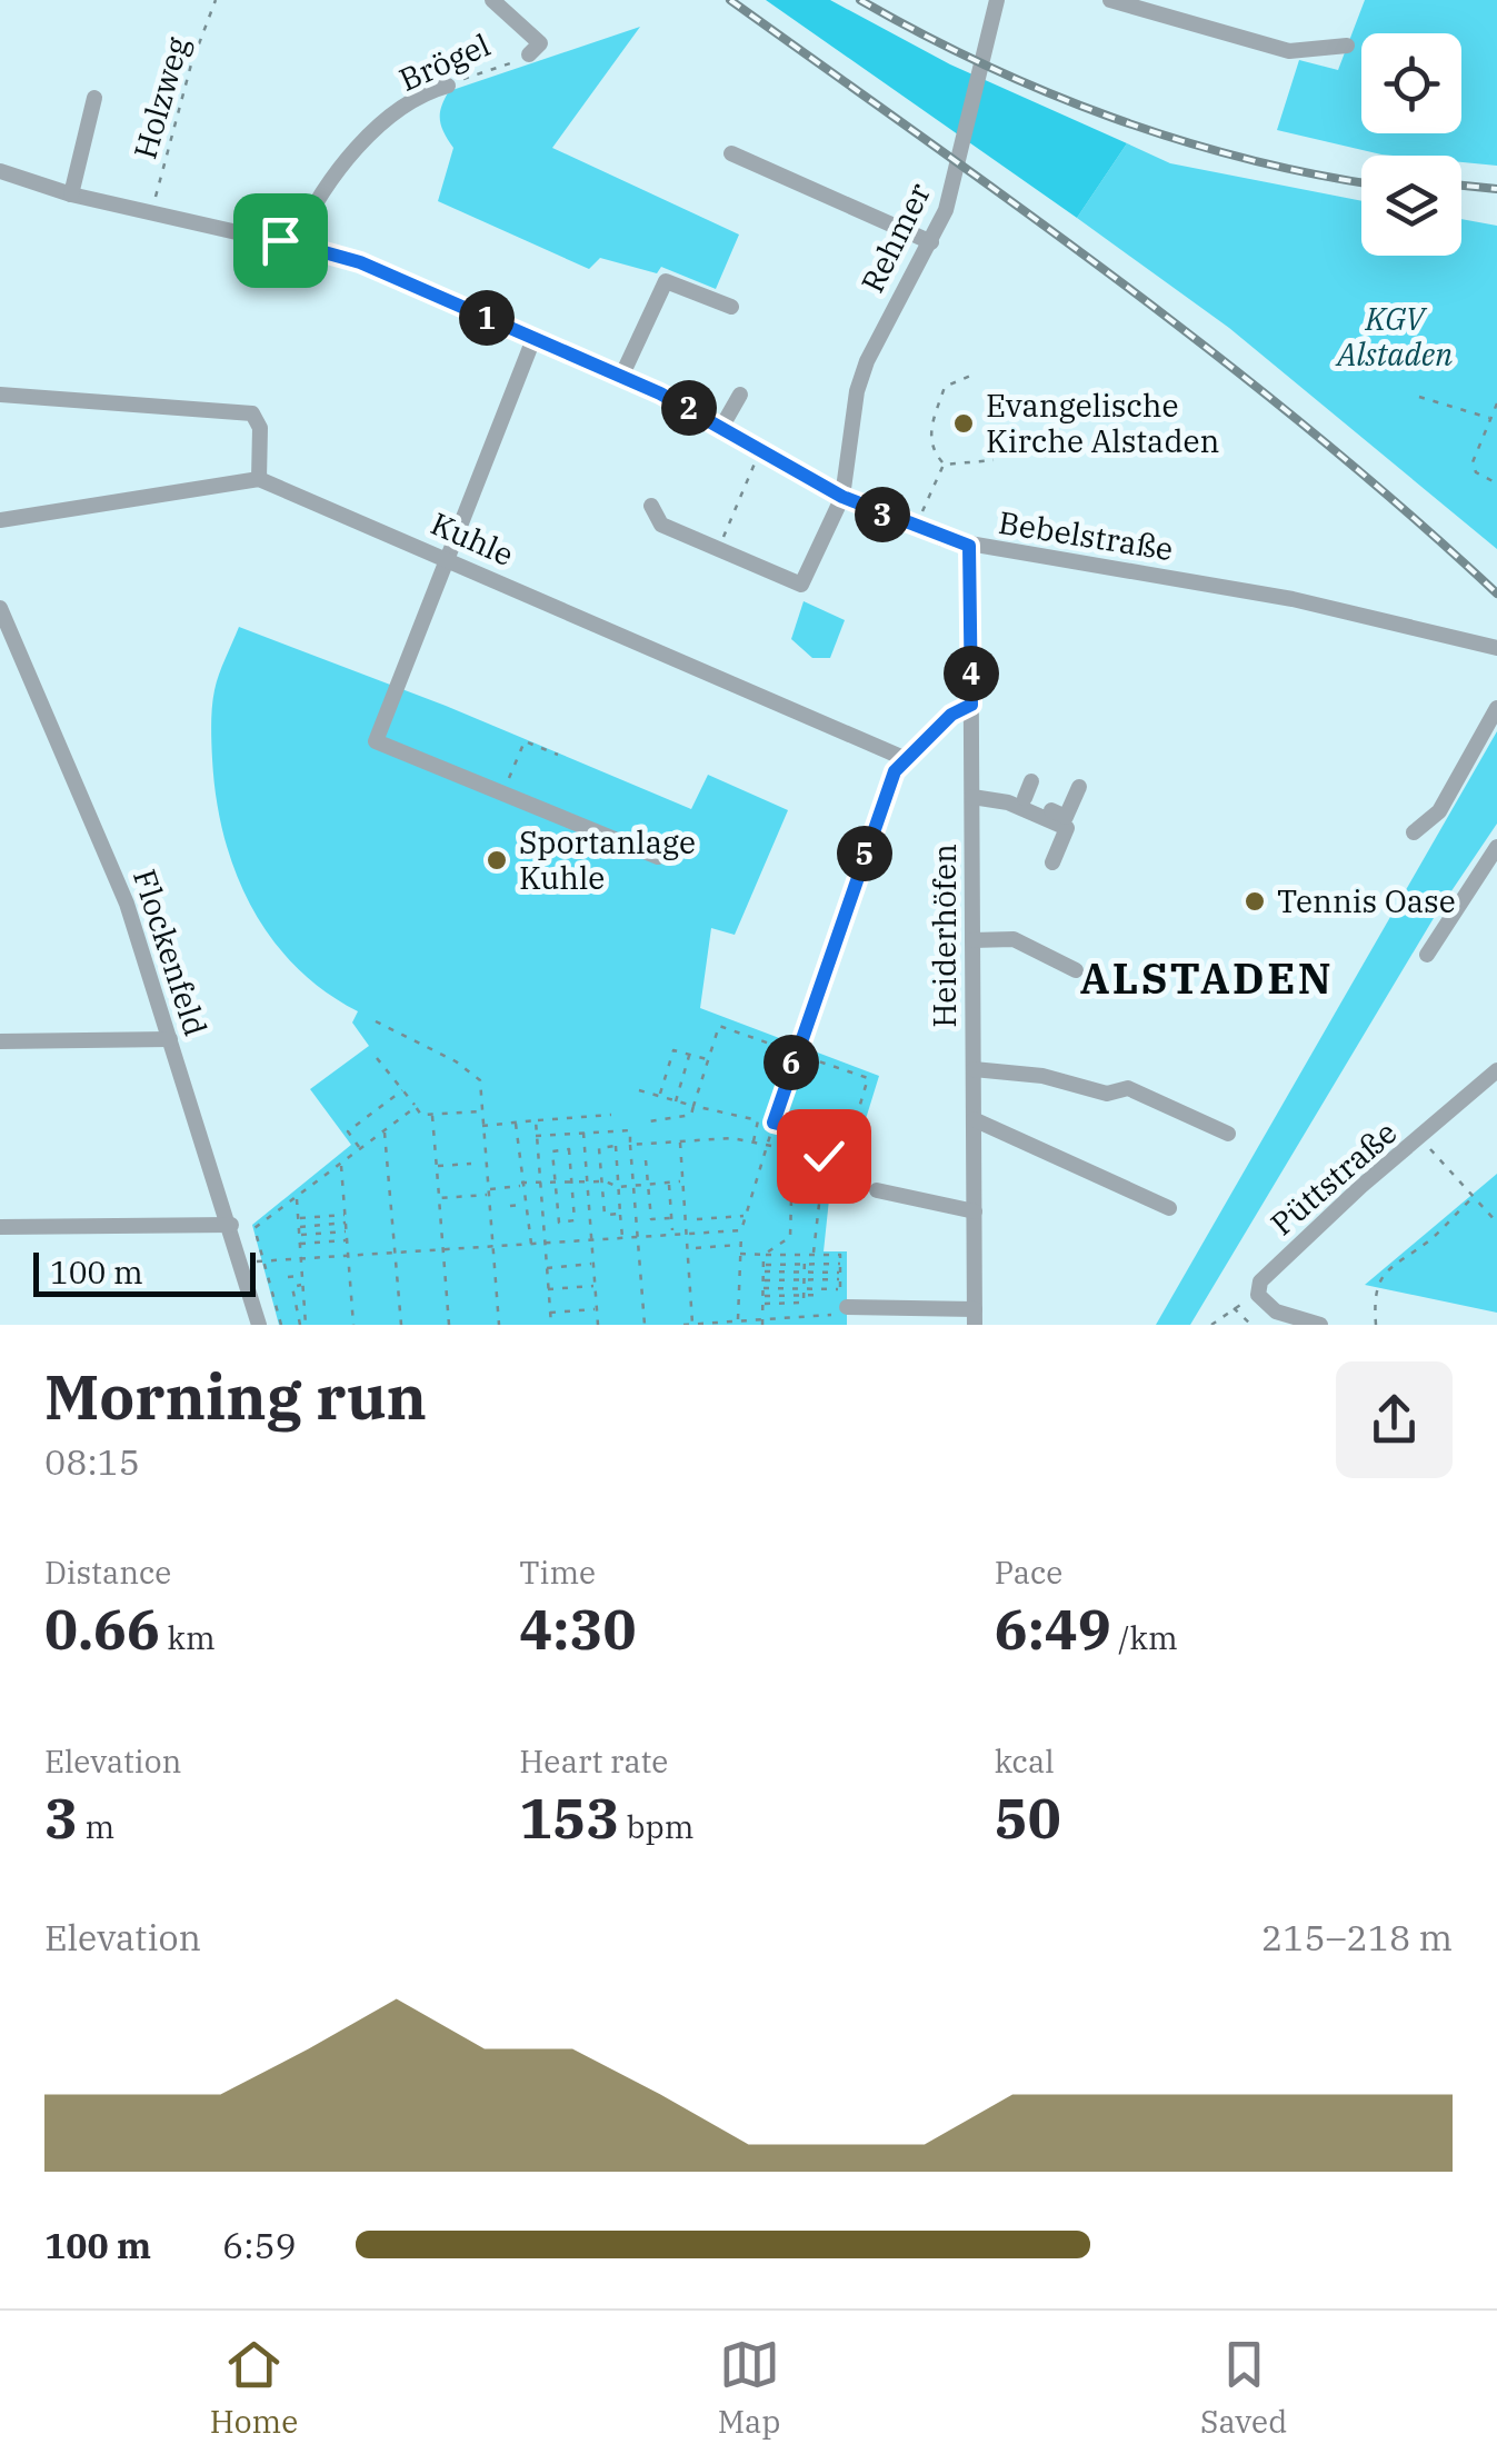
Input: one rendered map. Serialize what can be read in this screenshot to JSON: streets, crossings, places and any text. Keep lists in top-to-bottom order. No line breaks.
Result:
{"streets":{"street":["Brögel","Rehmer","Bebelstraße","Kuhle","Heiderhöfen","Flockenfeld","Püttstraße"],"path":["Holzweg"]},"crossings":[["Brögel","Bebelstraße"],["Holzweg","Bebelstraße"],["Rehmer","Bebelstraße"],["Bebelstraße","Heiderhöfen"]],"districts":["ALSTADEN"],"parks":["KGV Alstaden"],"places":["Evangelische Kirche Alstaden","Sportanlage Kuhle","Tennis Oase"],"scale_bar":"100 m","page":{"pins":["1","2","3","4","5","6"],"scale":"100 m","heading":["Morning run","08:15"],"stats":[["Distance","0.66 km"],["Time","4:30"],["Pace","6:49 /km"],["Elevation","3 m"],["Heart rate","153 bpm"],["kcal","50"]],"chart":["Elevation","215–218 m"],"list":[{"name":"100 m","note":"6:59"}],"tabs":["Home","Map","Saved"]}}
